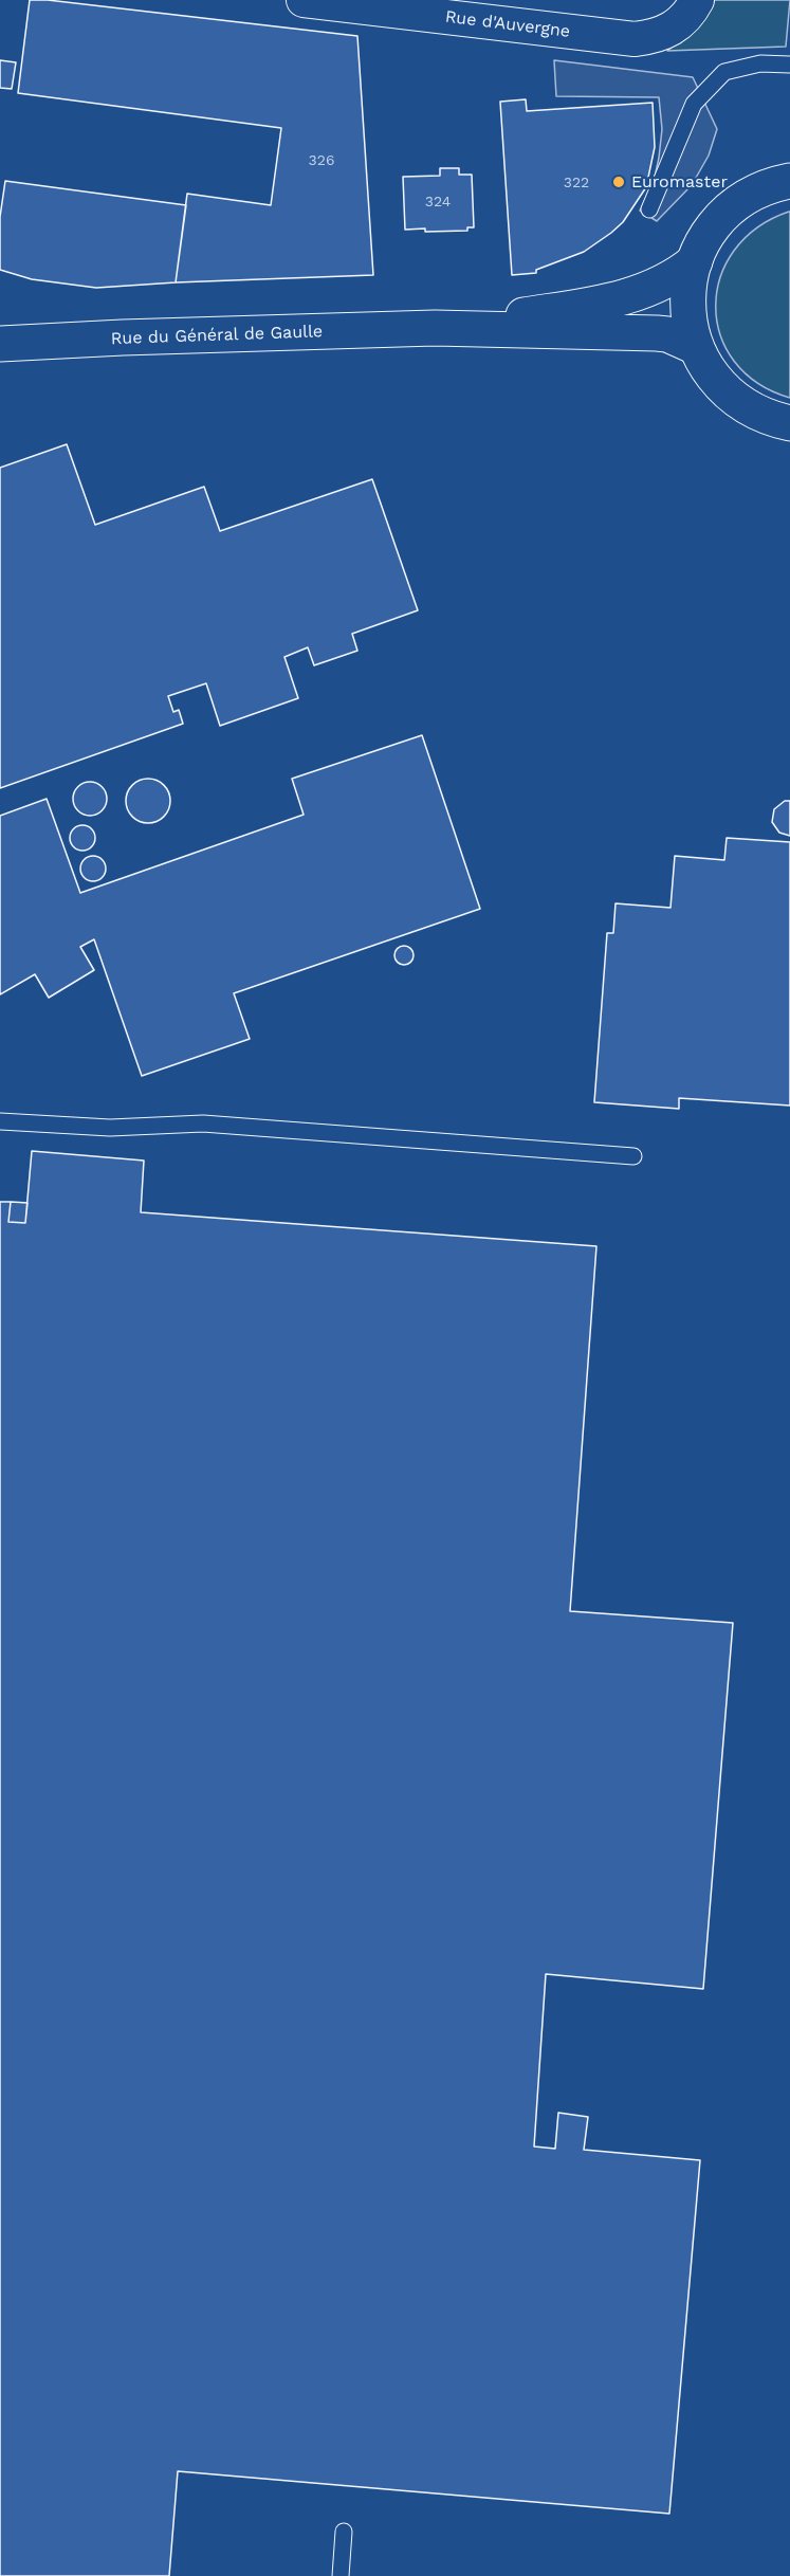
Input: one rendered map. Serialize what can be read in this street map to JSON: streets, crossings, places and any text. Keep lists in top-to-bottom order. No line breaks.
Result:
{"streets":{"street":["Rue d'Auvergne","Rue du Général de Gaulle"]},"places":["Euromaster"],"house_numbers":["326","322","324"]}
